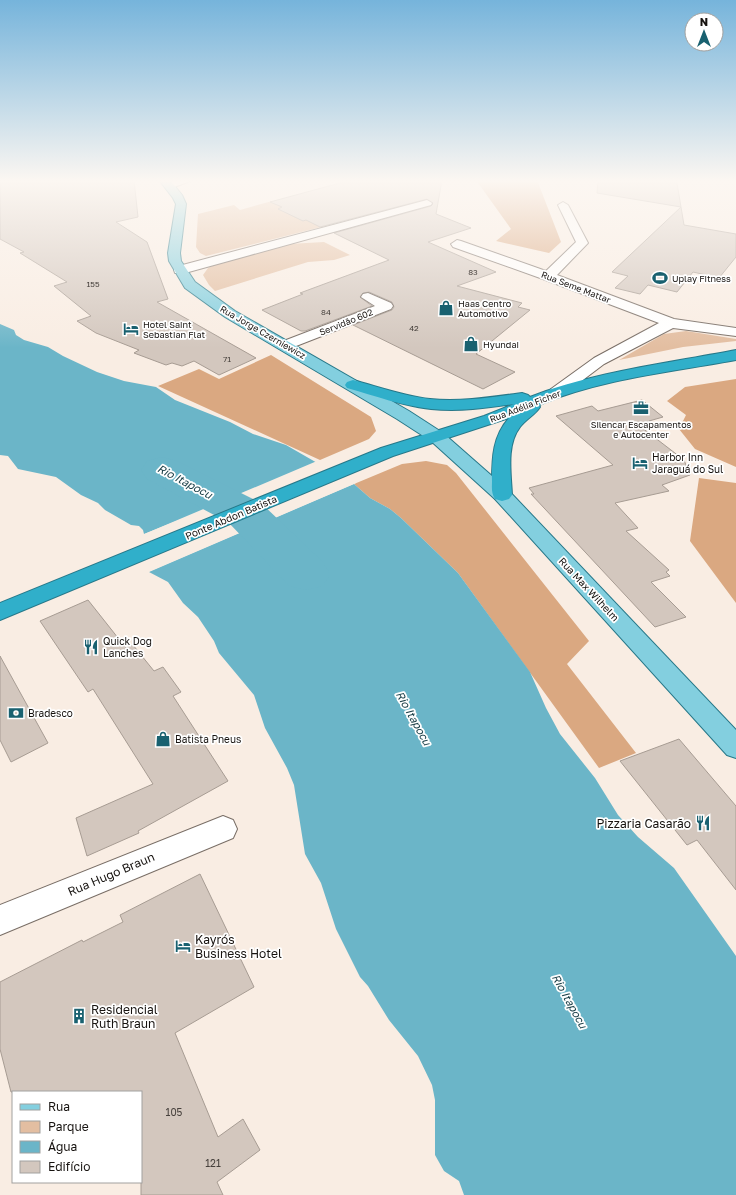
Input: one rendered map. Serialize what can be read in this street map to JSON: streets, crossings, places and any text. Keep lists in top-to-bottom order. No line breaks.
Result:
{"streets":{"highway":["Rua Adélia Ficher","Ponte Abdon Batista"],"main road":["Rua Jorge Czerniewicz","Rua Max Wilhelm"],"street":["Rua Seme Mattar","Servidão 602","Rua Hugo Braun"]},"crossings":[["Servidão 602","Rua Jorge Czerniewicz"],["Rua Jorge Czerniewicz","Rua Adélia Ficher"],["Rua Jorge Czerniewicz","Rua Max Wilhelm"],["Rua Adélia Ficher","Ponte Abdon Batista"],["Rua Adélia Ficher","Rua Max Wilhelm"]],"water":["Rio Itapocu"],"places":{"sports":["Uplay Fitness"],"shop":["Haas Centro Automotivo","Hyundai","Batista Pneus"],"hotel":["Hotel Saint Sebastian Flat","Harbor Inn Jaraguá do Sul","Kayrós Business Hotel"],"office":["Silencar Escapamentos e Autocenter"],"restaurant":["Quick Dog Lanches","Pizzaria Casarão"],"bank":["Bradesco"],"building":["Residencial Ruth Braun"]},"house_numbers":["83","155","84","42","71","105","121"],"legend":["Rua","Parque","Água","Edifício"],"north":"top"}
